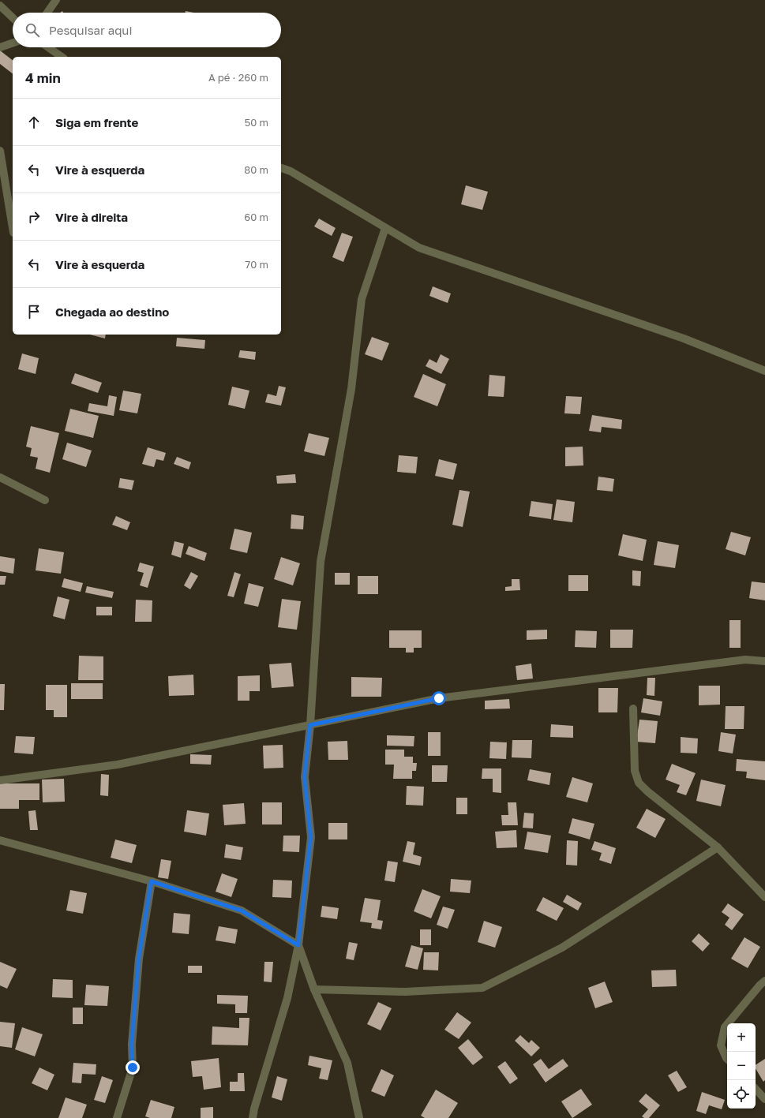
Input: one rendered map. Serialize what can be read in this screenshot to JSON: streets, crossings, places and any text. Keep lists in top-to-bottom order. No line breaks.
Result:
{"page":{"search":"Pesquisar aqui","heading":["4 min","A pé · 260 m"],"list":[["Siga em frente","50 m"],["Vire à esquerda","80 m"],["Vire à direita","60 m"],["Vire à esquerda","70 m"],"Chegada ao destino"],"map_buttons":["+","−"]}}
